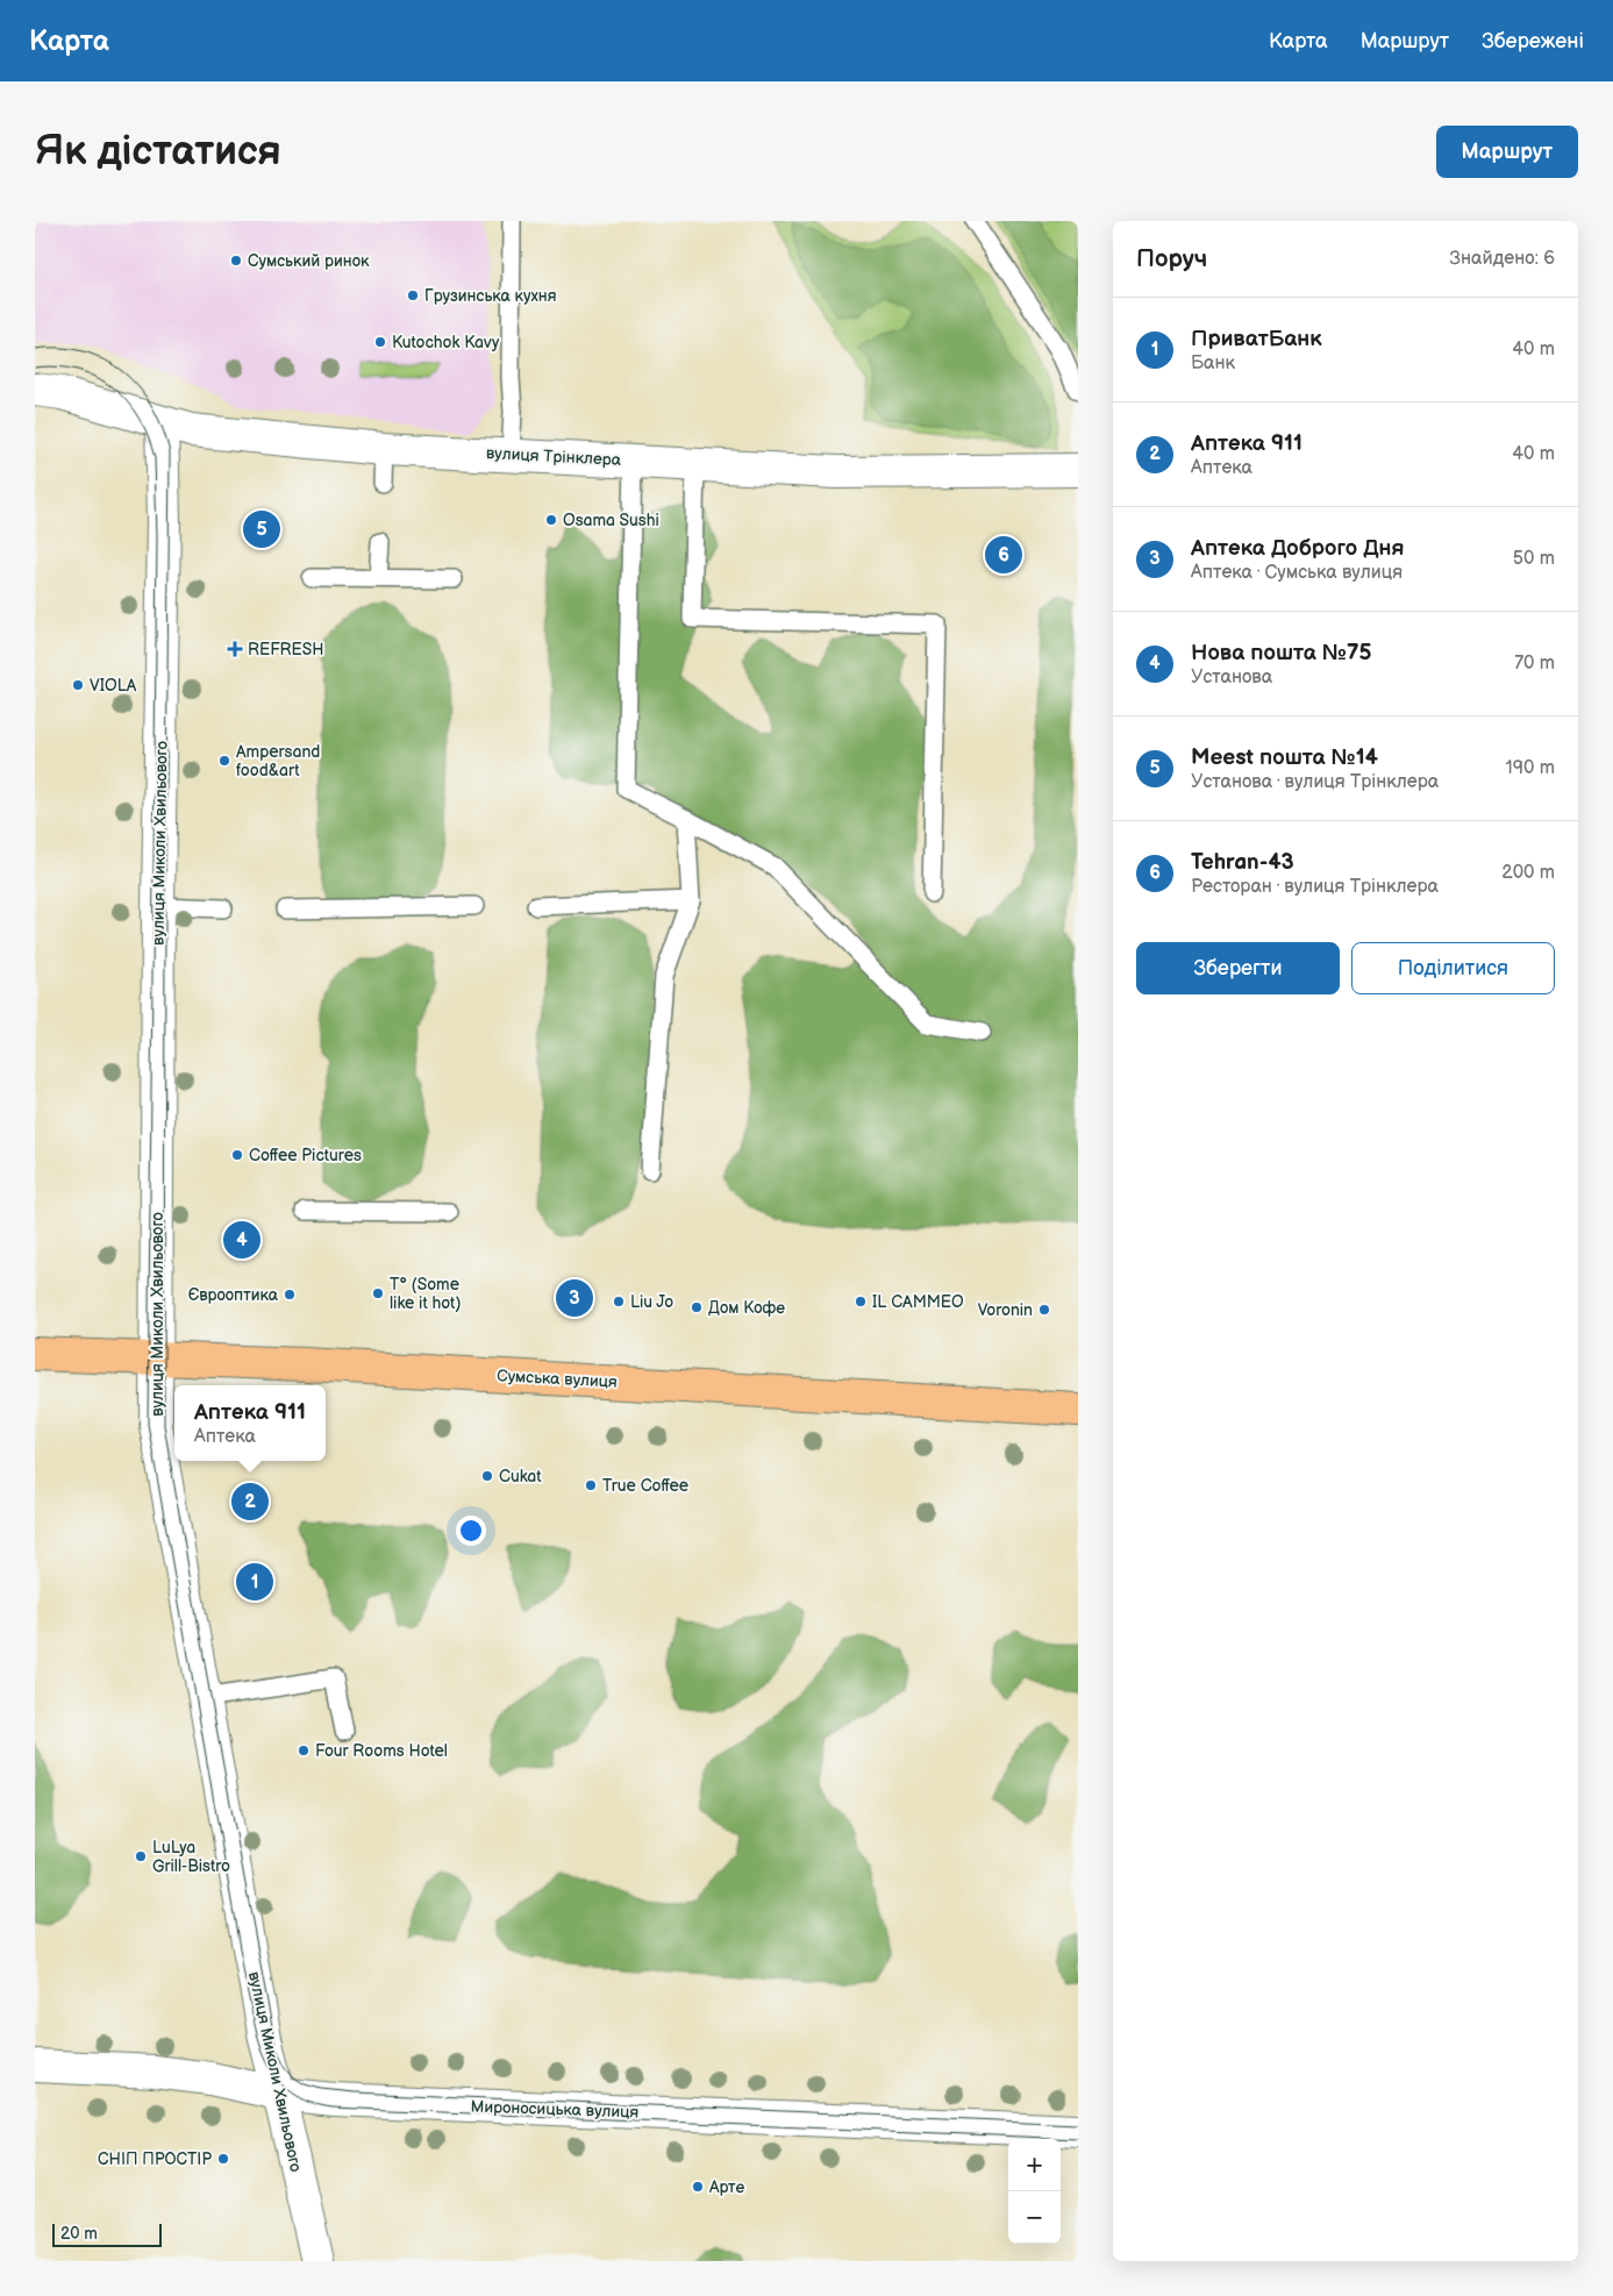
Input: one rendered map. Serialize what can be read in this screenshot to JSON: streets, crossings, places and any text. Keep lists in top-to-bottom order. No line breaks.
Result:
{"streets":{"main road":["Сумська вулиця"],"street":["вулиця Трінклера","вулиця Миколи Хвильового","Мироносицька вулиця"]},"crossings":[["вулиця Трінклера","вулиця Миколи Хвильового"],["вулиця Миколи Хвильового","Сумська вулиця"],["вулиця Миколи Хвильового","Мироносицька вулиця"]],"places":{"other":["Сумський ринок","Грузинська кухня","Kutochok Kavy","Osama Sushi","VIOLA","Ampersand food&art","Coffee Pictures","T° (Some like it hot)","Єврооптика","Liu Jo","IL CAMMEO","Дом Кофе","Voronin","Cukat","True Coffee","Four Rooms Hotel","LuLya Grill-Bistro","СНІП ПРОСТІР","Арте"],"health":["REFRESH"]},"scale_bar":"20 m","page":{"header":"Карта","nav":["Карта","Маршрут","Збережені"],"buttons":["Маршрут",["Зберегти","Поділитися"]],"title":"Як дістатися","heading":["Поруч","Знайдено: 6"],"list":[{"mark":"1","name":"ПриватБанк","note":"Банк","value":"40 m"},{"mark":"2","name":"Аптека 911","note":"Аптека","value":"40 m"},{"mark":"3","name":"Аптека Доброго Дня","note":"Аптека · Сумська вулиця","value":"50 m"},{"mark":"4","name":"Нова пошта №75","note":"Установа","value":"70 m"},{"mark":"5","name":"Meest пошта №14","note":"Установа · вулиця Трінклера","value":"190 m"},{"mark":"6","name":"Tehran-43","note":"Ресторан · вулиця Трінклера","value":"200 m"}],"pins":["5","6","4","3","2","1"],"popup":["Аптека 911","Аптека"],"map_buttons":["+","−"],"scale":"20 m"}}
